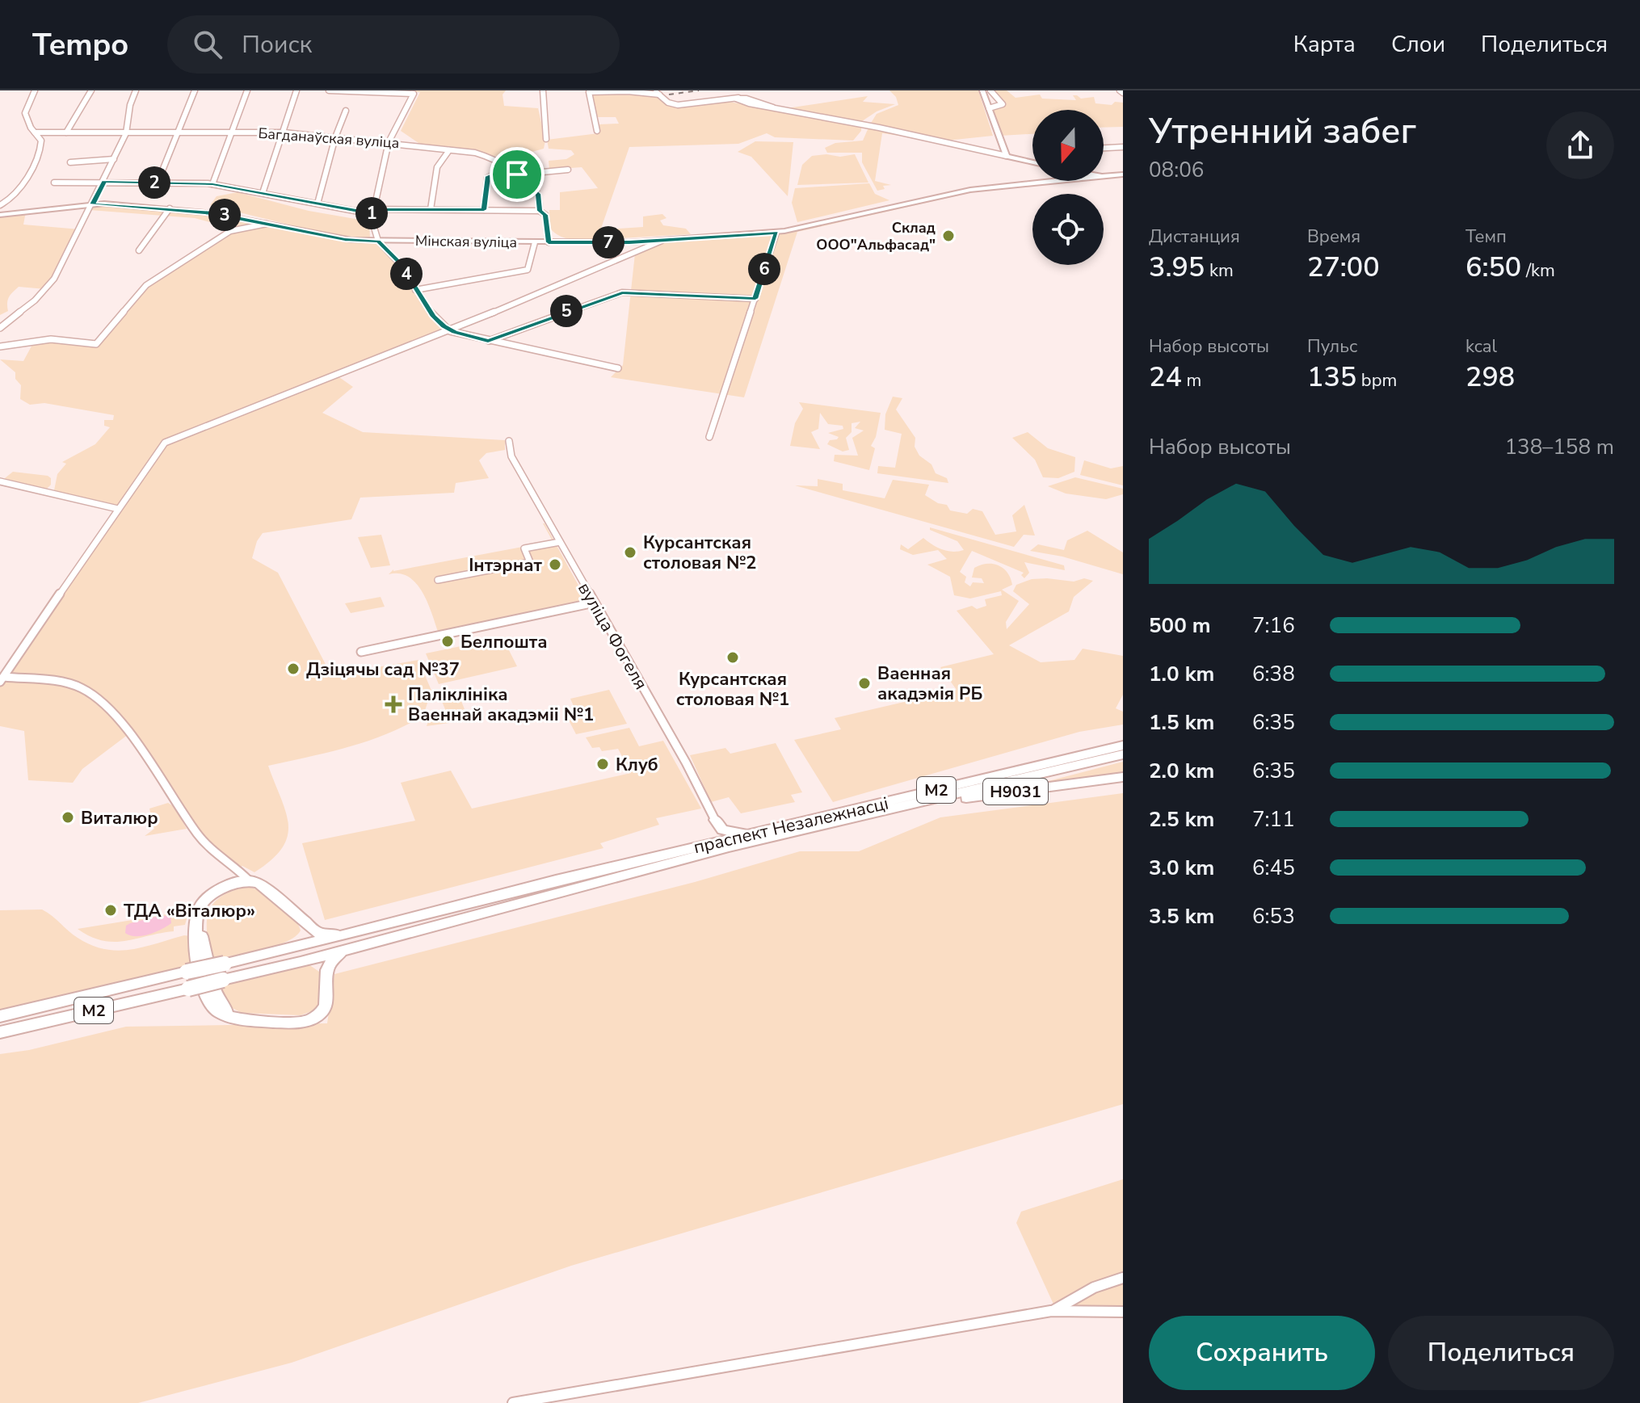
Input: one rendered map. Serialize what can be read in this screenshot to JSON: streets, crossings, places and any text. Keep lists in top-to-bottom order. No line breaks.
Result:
{"streets":{"highway":["М2","Н9031","праспект Незалежнасці"],"main road":["Мінская вуліца"],"street":["Багданаўская вуліца","вуліца Фогеля"]},"crossings":[["Багданаўская вуліца","Мінская вуліца"],["М2","праспект Незалежнасці"],["Н9031","праспект Незалежнасці"]],"places":{"other":["Склад ООО\"Альфасад\"","Курсантская столовая №2","Інтэрнат","Белпошта","Курсантская столовая №1","Дзіцячы сад №37","Ваенная акадэмія РБ","Клуб","Виталюр","ТДА «Віталюр»"],"health":["Паліклініка Ваеннай акадэміі №1"]},"north":"bottom","page":{"header":"Tempo","search":"Поиск","nav":["Карта","Слои","Поделиться"],"heading":["Утренний забег","08:06"],"pins":["2","1","3","7","6","4","5"],"stats":[["Дистанция","3.95 km"],["Время","27:00"],["Темп","6:50 /km"],["Набор высоты","24 m"],["Пульс","135 bpm"],["kcal","298"]],"chart":["Набор высоты","138–158 m"],"list":[{"name":"500 m","note":"7:16"},{"name":"1.0 km","note":"6:38"},{"name":"1.5 km","note":"6:35"},{"name":"2.0 km","note":"6:35"},{"name":"2.5 km","note":"7:11"},{"name":"3.0 km","note":"6:45"},{"name":"3.5 km","note":"6:53"}],"buttons":["Сохранить","Поделиться"]}}
